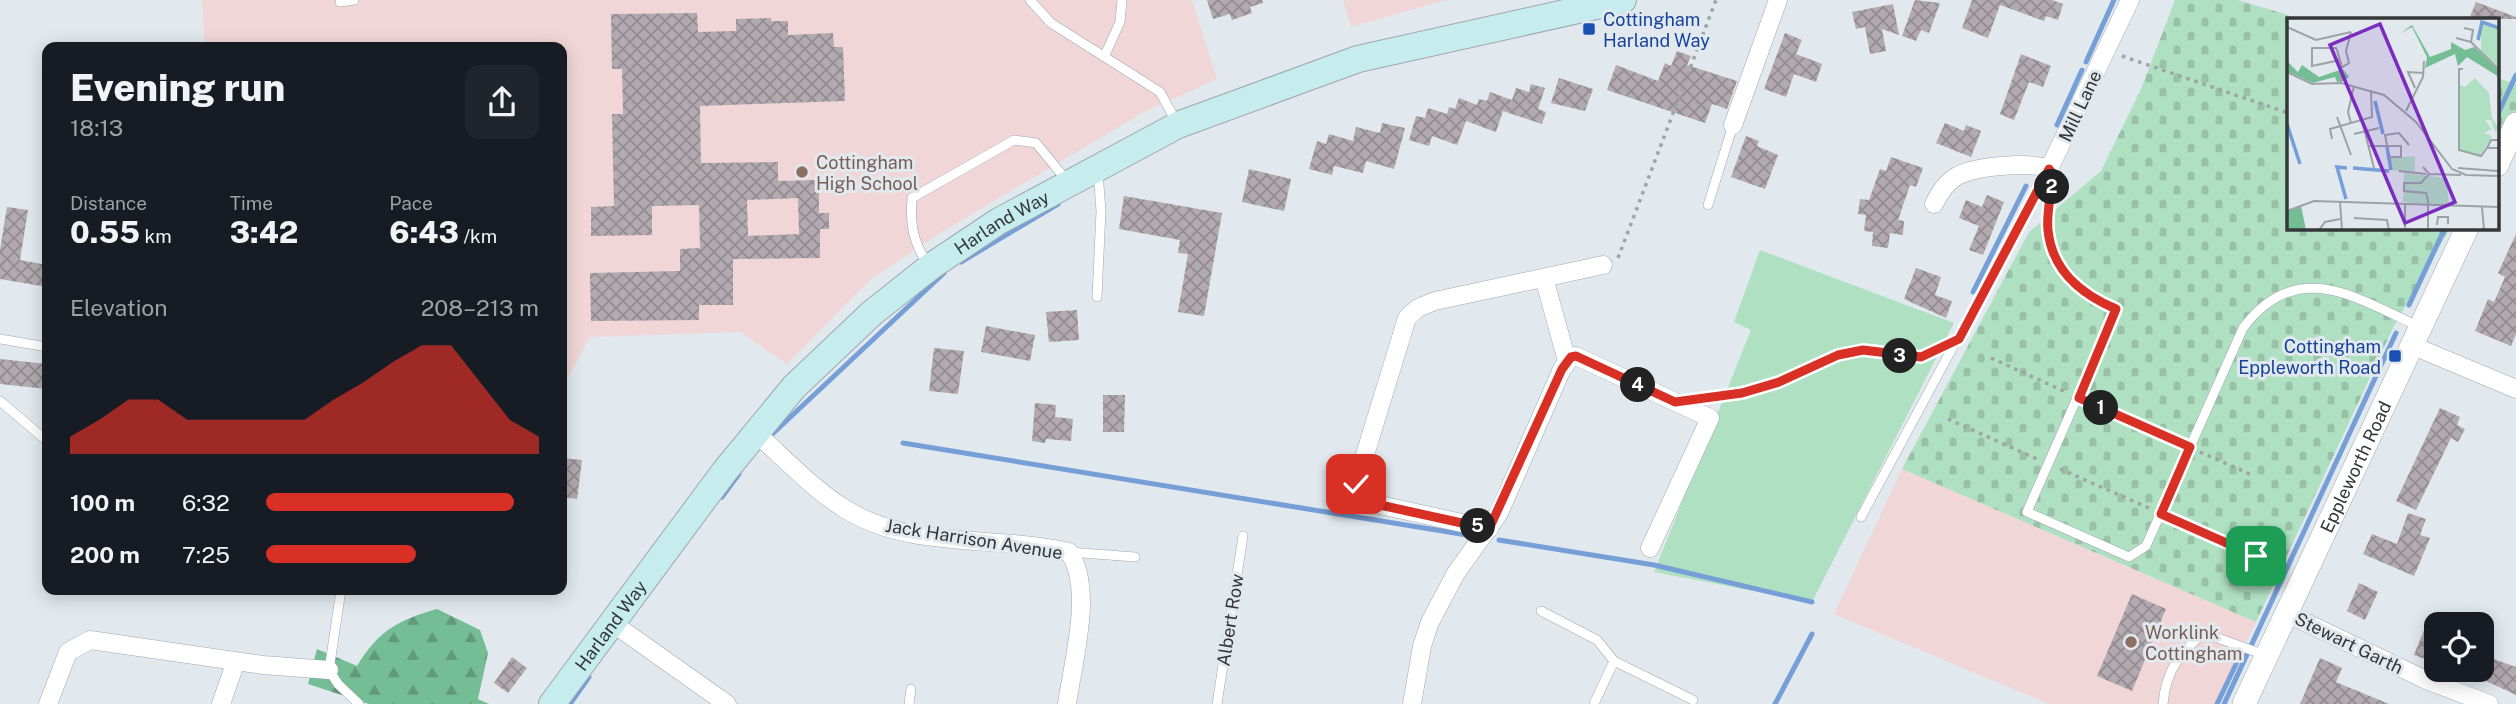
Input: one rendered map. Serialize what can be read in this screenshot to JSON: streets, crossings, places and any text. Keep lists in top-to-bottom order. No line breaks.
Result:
{"streets":{"main road":["Harland Way"],"street":["Mill Lane","Eppleworth Road","Jack Harrison Avenue","Stewart Garth"],"lane":["Albert Row"]},"crossings":[["Harland Way","Jack Harrison Avenue"],["Eppleworth Road","Stewart Garth"]],"places":{"transit":["Cottingham Harland Way","Cottingham Eppleworth Road"],"other":["Cottingham High School","Worklink Cottingham"]},"page":{"heading":["Evening run","18:13"],"stats":[["Distance","0.55 km"],["Time","3:42"],["Pace","6:43 /km"]],"pins":["2","3","4","1","5"],"chart":["Elevation","208–213 m"],"list":[{"name":"100 m","note":"6:32"},{"name":"200 m","note":"7:25"}]}}
